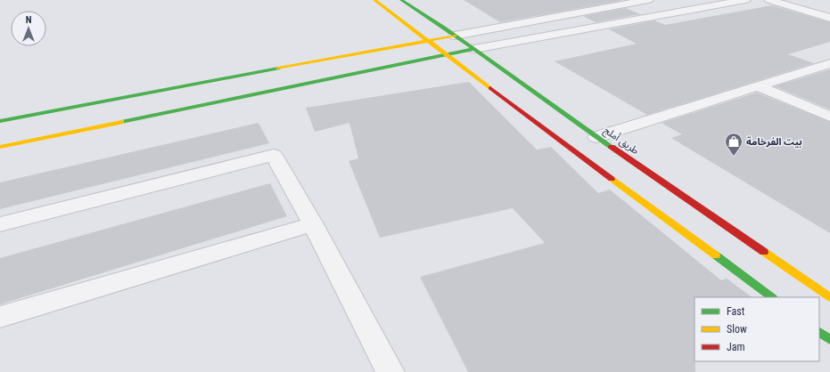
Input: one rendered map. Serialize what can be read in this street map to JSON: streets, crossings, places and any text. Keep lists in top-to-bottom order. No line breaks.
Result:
{"streets":{"main road":["طريق أملج"]},"places":{"shop":["بيت الفرخامة"]},"legend":["Fast","Slow","Jam"],"north":"top"}
